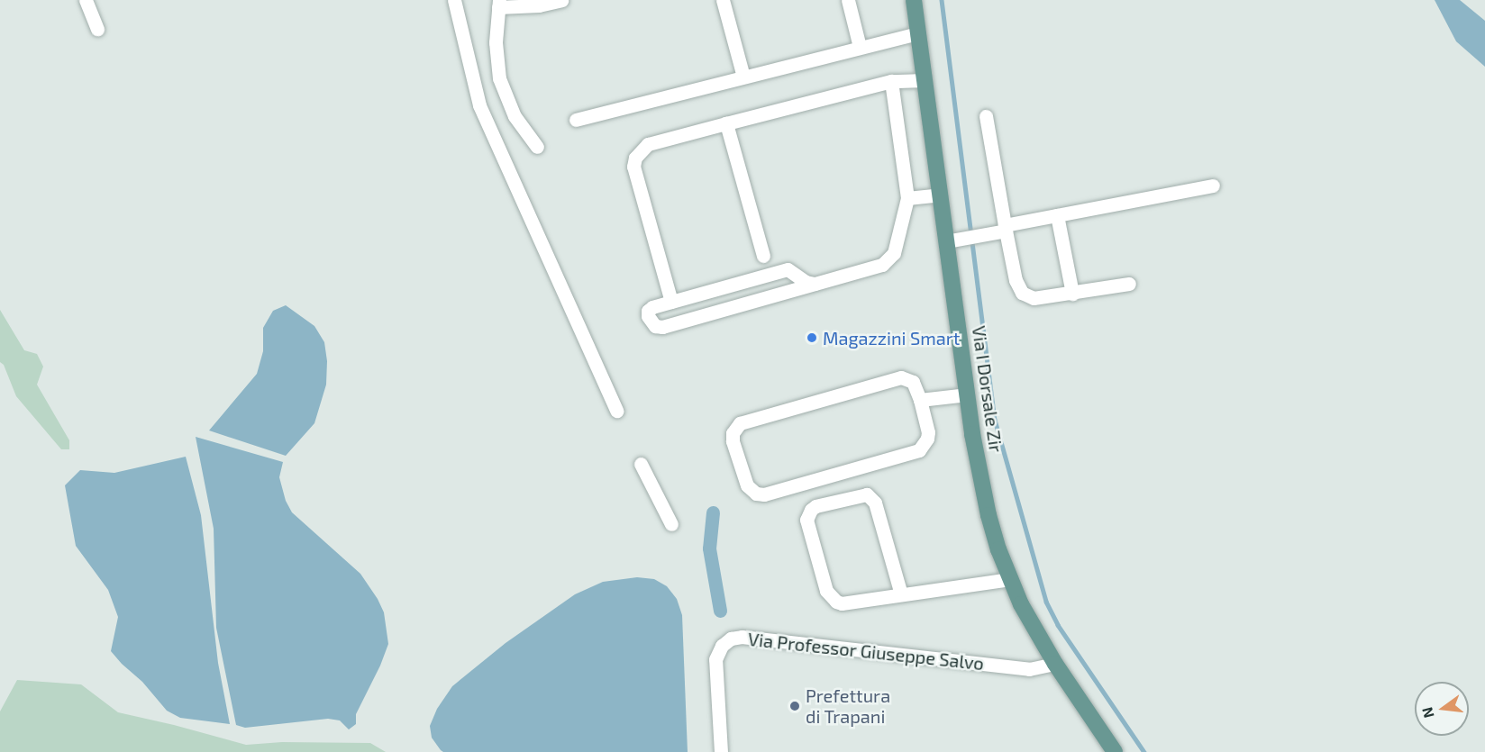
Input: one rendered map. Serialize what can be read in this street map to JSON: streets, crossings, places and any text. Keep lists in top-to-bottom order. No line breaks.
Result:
{"streets":{"main road":["Via I Dorsale Zir"],"street":["Via Professor Giuseppe Salvo"]},"crossings":[["Via I Dorsale Zir","Via Professor Giuseppe Salvo"]],"places":["Magazzini Smart","Prefettura di Trapani"],"north":"left"}
